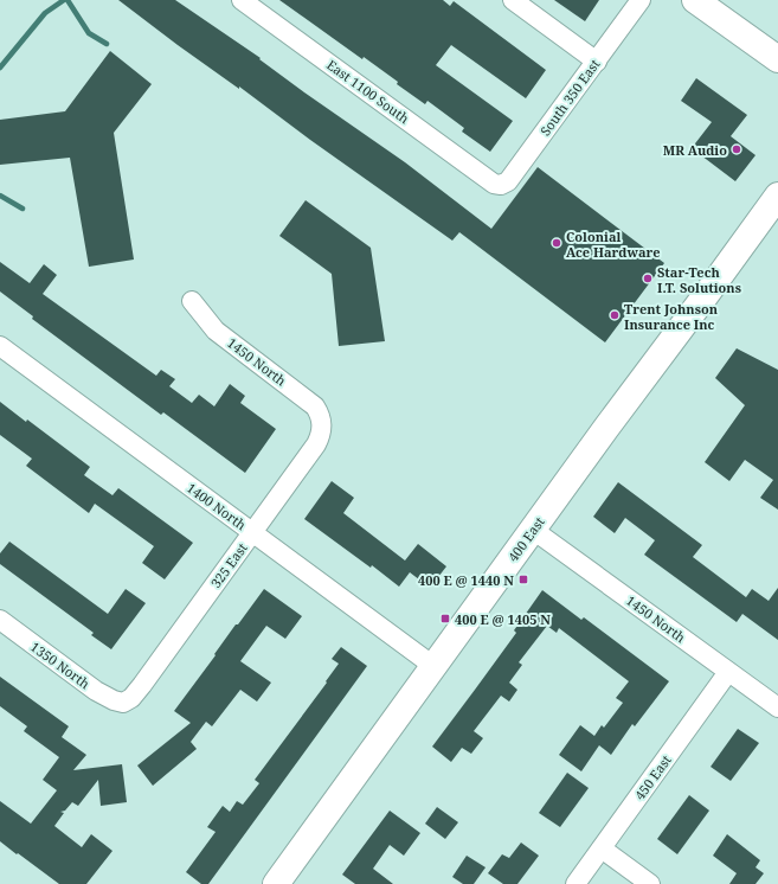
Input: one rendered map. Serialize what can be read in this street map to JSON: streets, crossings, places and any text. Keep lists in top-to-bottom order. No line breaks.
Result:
{"streets":{"main road":["400 East"],"street":["East 1100 South","South 350 East","1450 North","1400 North","325 East","1350 North","450 East"]},"crossings":[["East 1100 South","South 350 East"],["1450 North","400 East"],["1450 North","325 East"],["1450 North","450 East"],["1400 North","400 East"],["1400 North","325 East"],["325 East","1350 North"]],"places":{"other":["MR Audio","Colonial Ace Hardware","Star-Tech I.T. Solutions","Trent Johnson Insurance Inc"],"transit":["400 E @ 1440 N","400 E @ 1405 N"]}}
